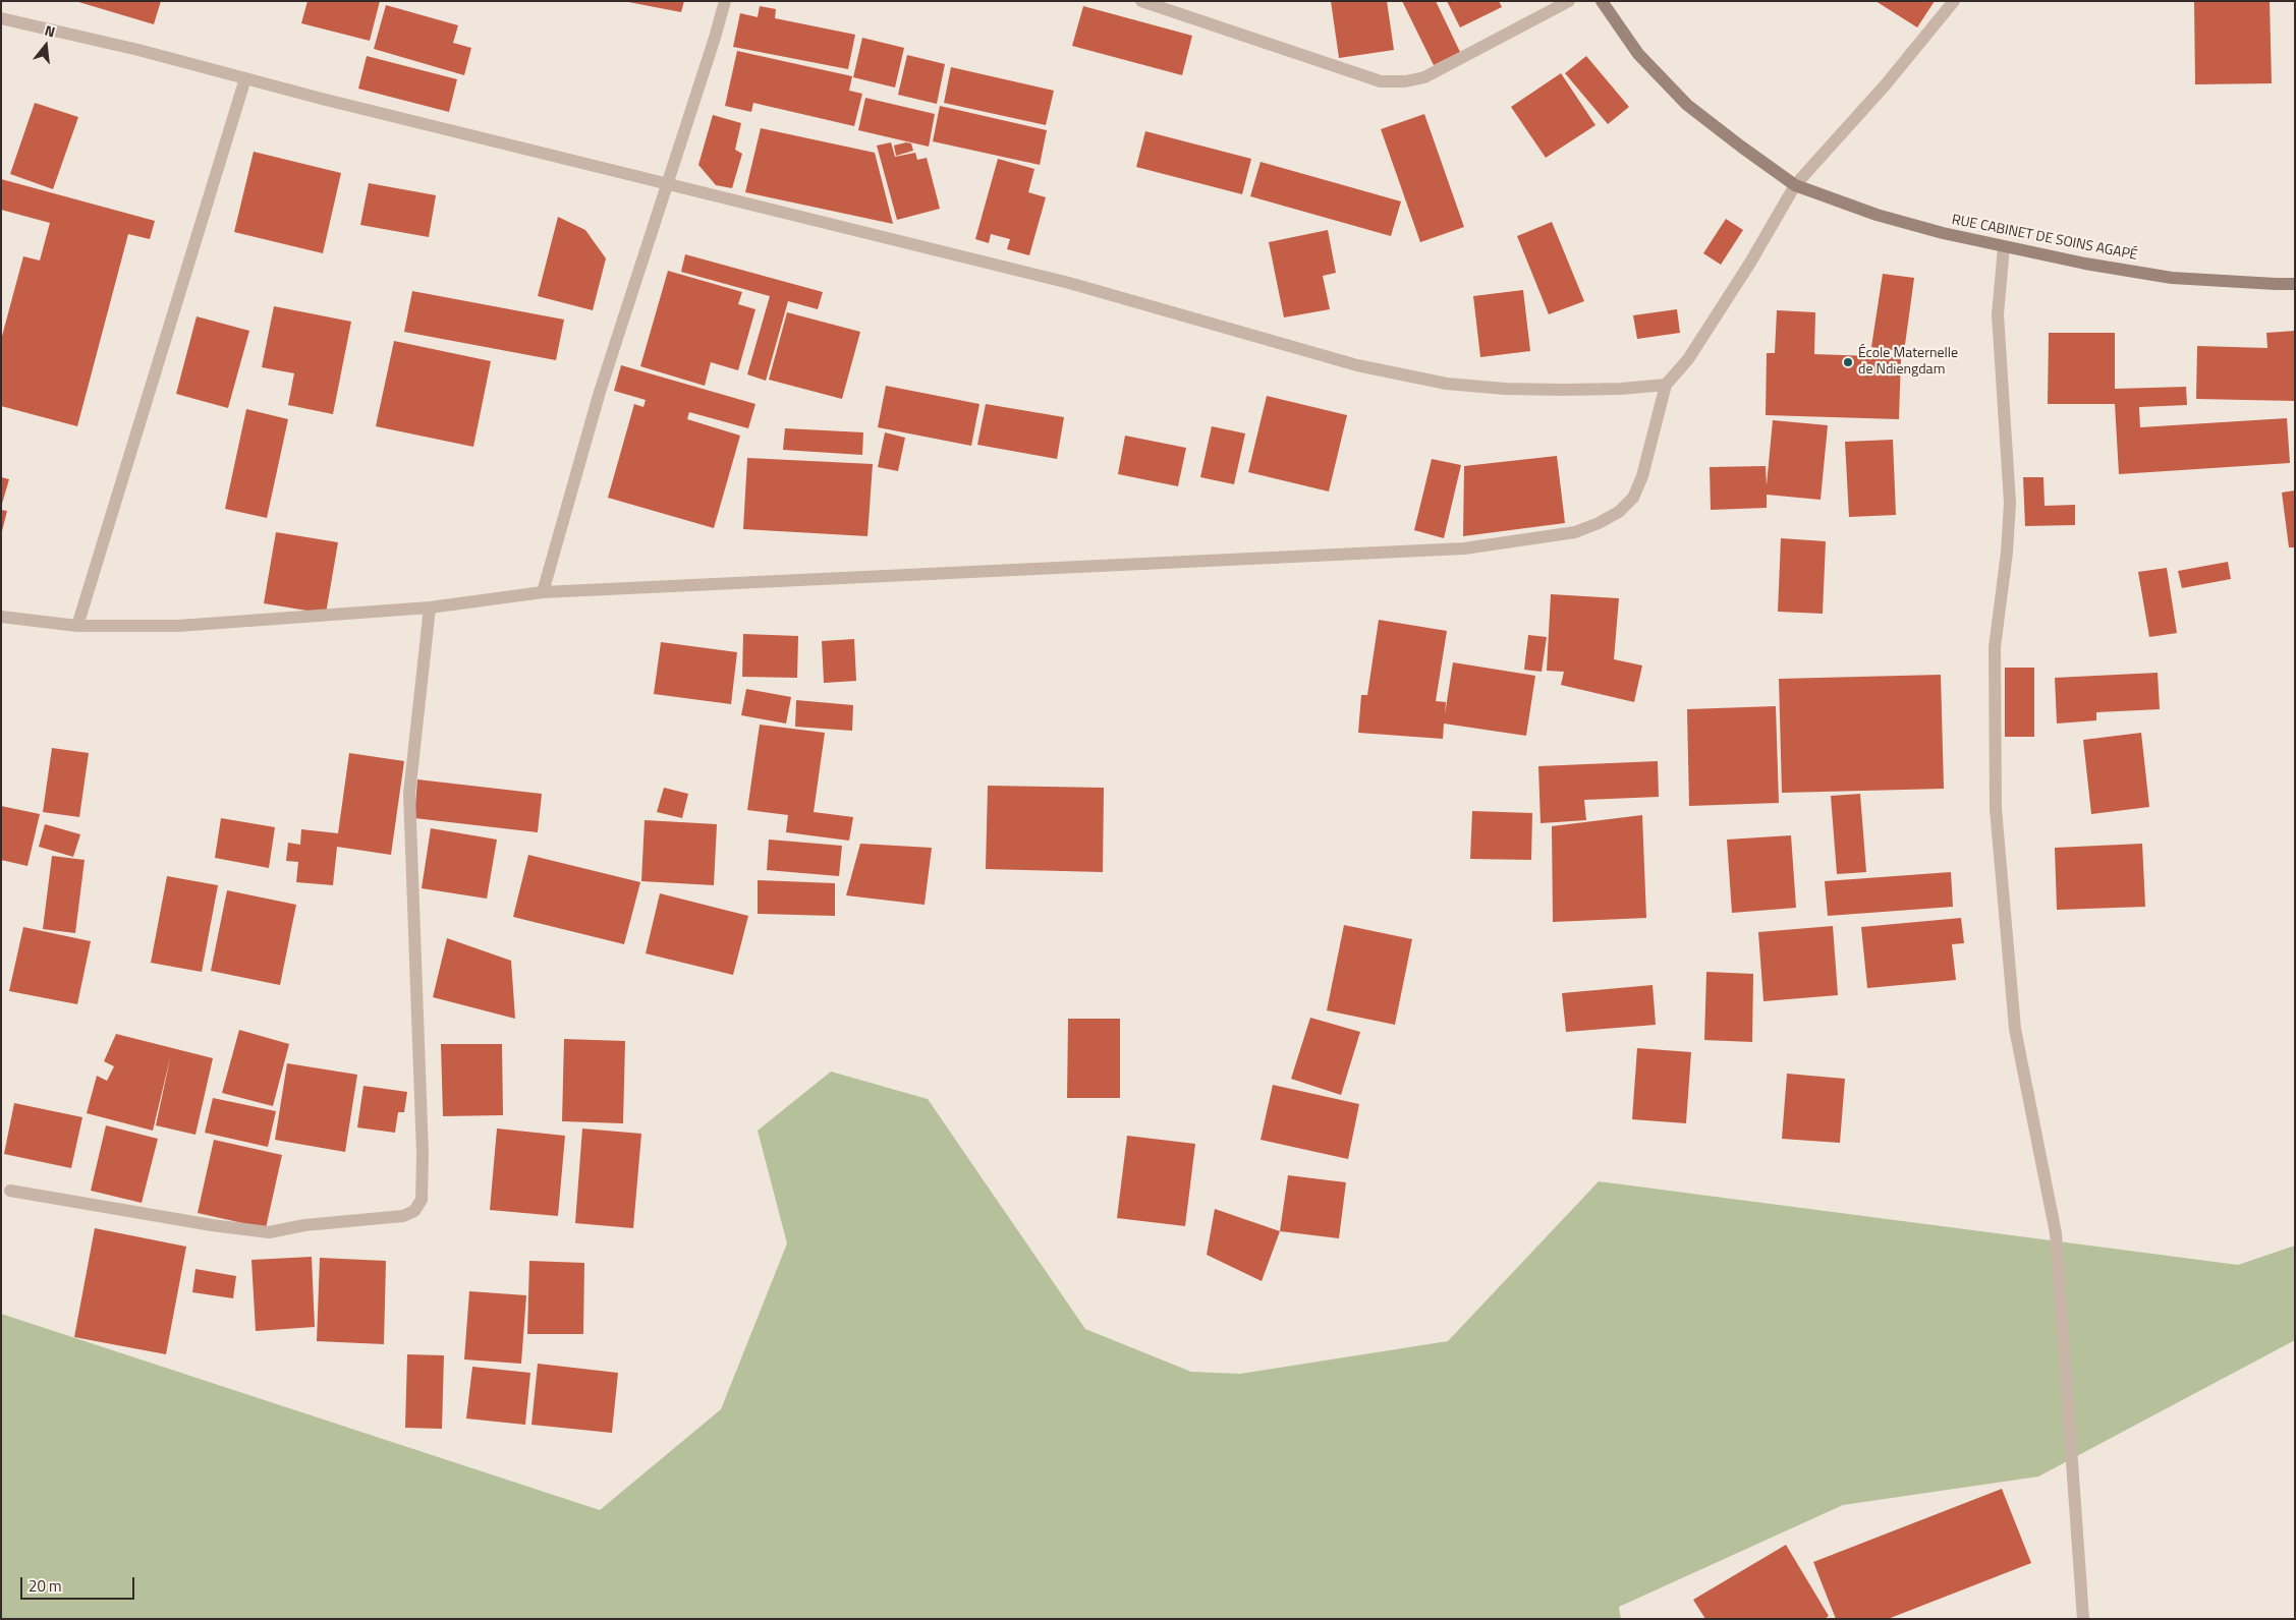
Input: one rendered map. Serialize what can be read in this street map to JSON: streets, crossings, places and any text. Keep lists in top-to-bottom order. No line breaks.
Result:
{"streets":{"street":["RUE CABINET DE SOINS AGAPÉ"]},"places":["École Maternelle de Ndiengdam"],"scale_bar":"20 m","north":"top"}
